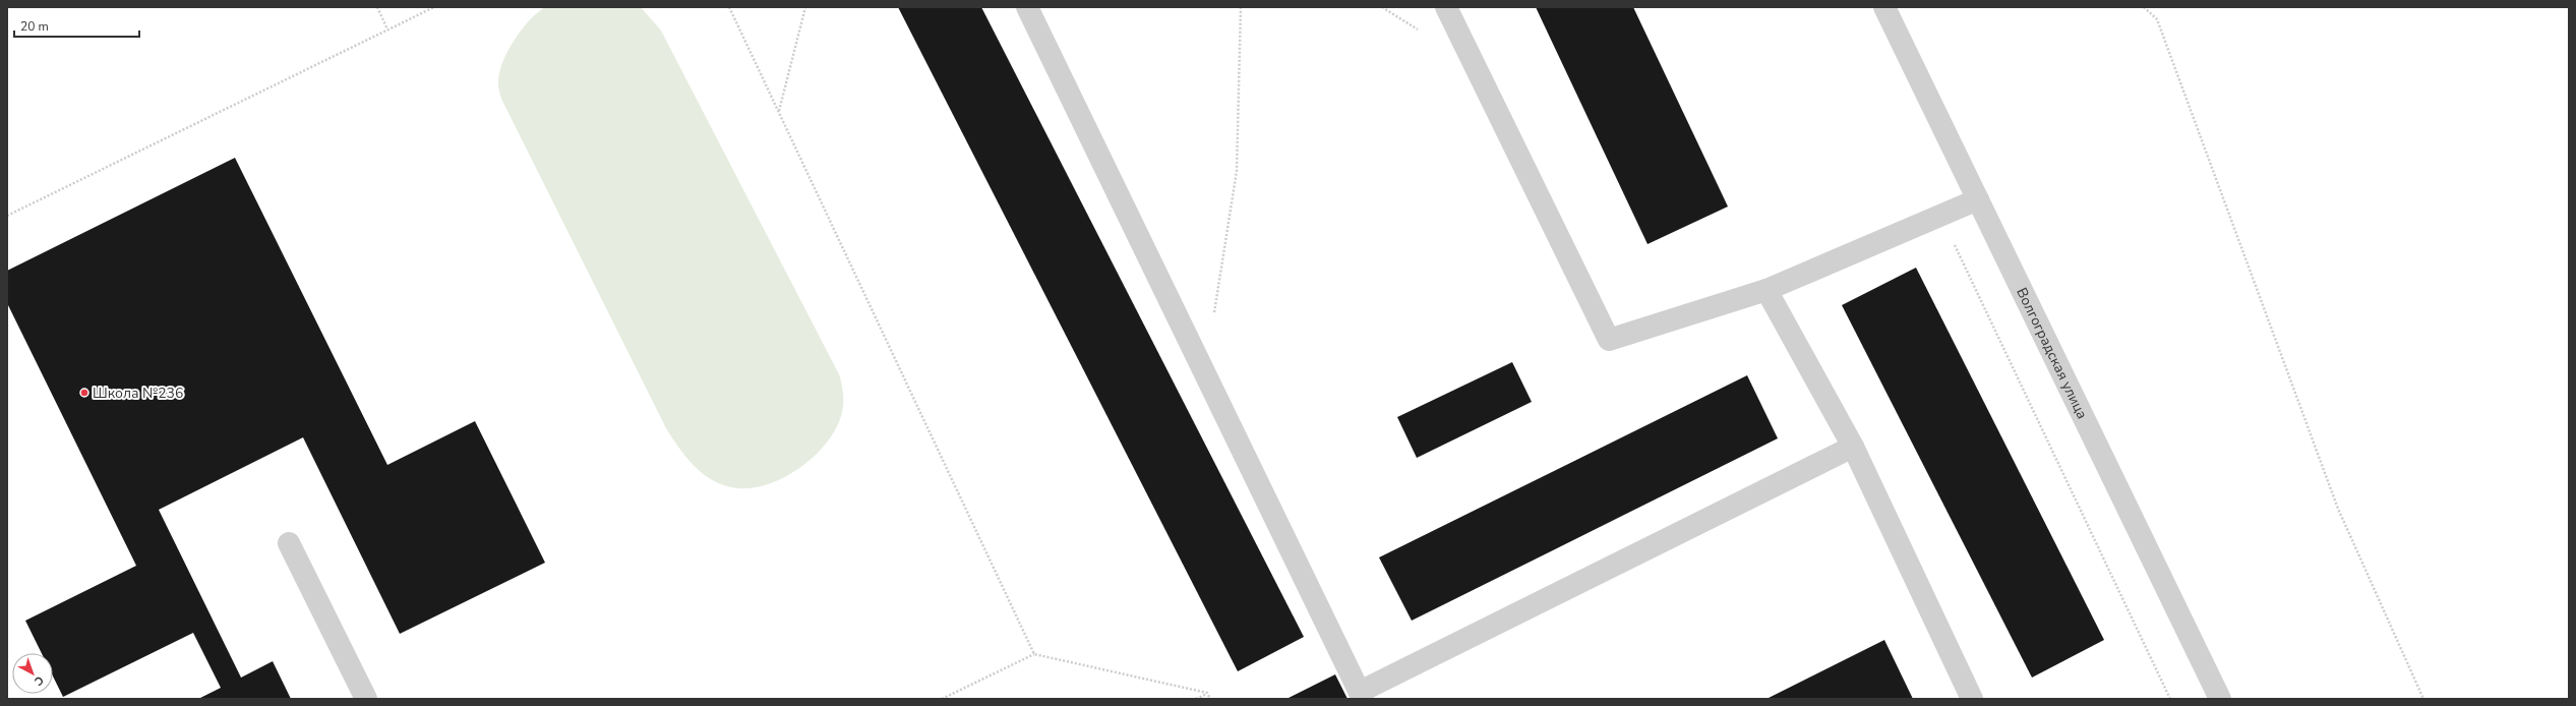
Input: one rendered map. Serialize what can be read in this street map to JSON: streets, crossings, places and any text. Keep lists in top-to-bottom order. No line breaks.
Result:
{"streets":{"street":["Волгоградская улица"]},"places":["Школа №236"],"scale_bar":"20 m","north":"bottom right"}
